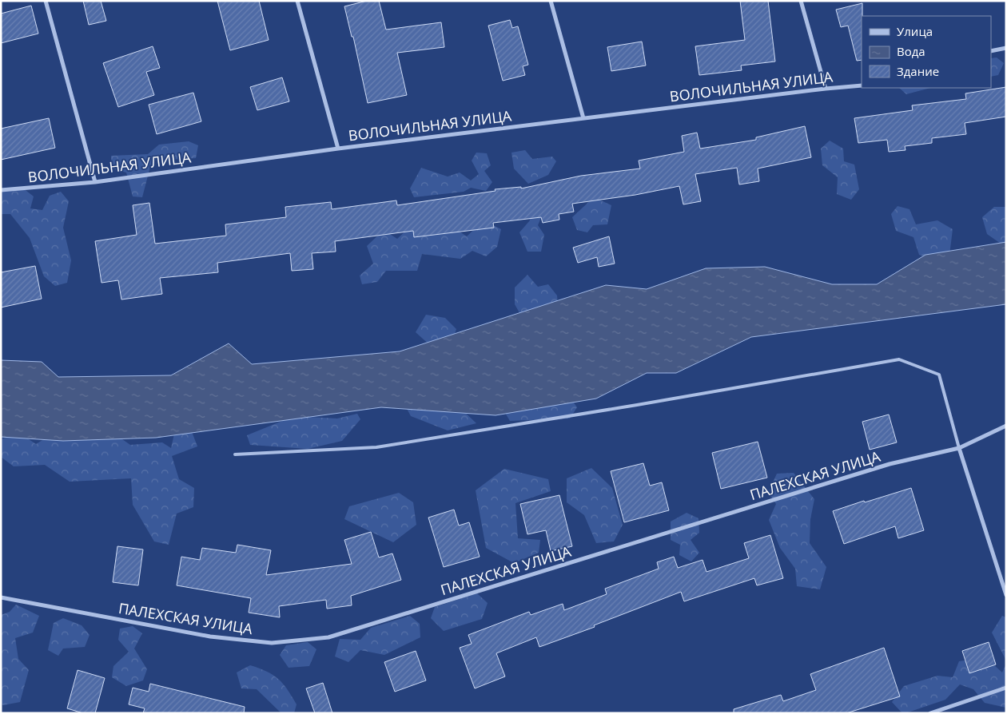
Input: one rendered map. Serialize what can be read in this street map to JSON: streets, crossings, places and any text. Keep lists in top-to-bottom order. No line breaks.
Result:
{"streets":{"street":["ВОЛОЧИЛЬНАЯ УЛИЦА","ПАЛЕХСКАЯ УЛИЦА"]},"legend":["Улица","Вода","Здание"]}
